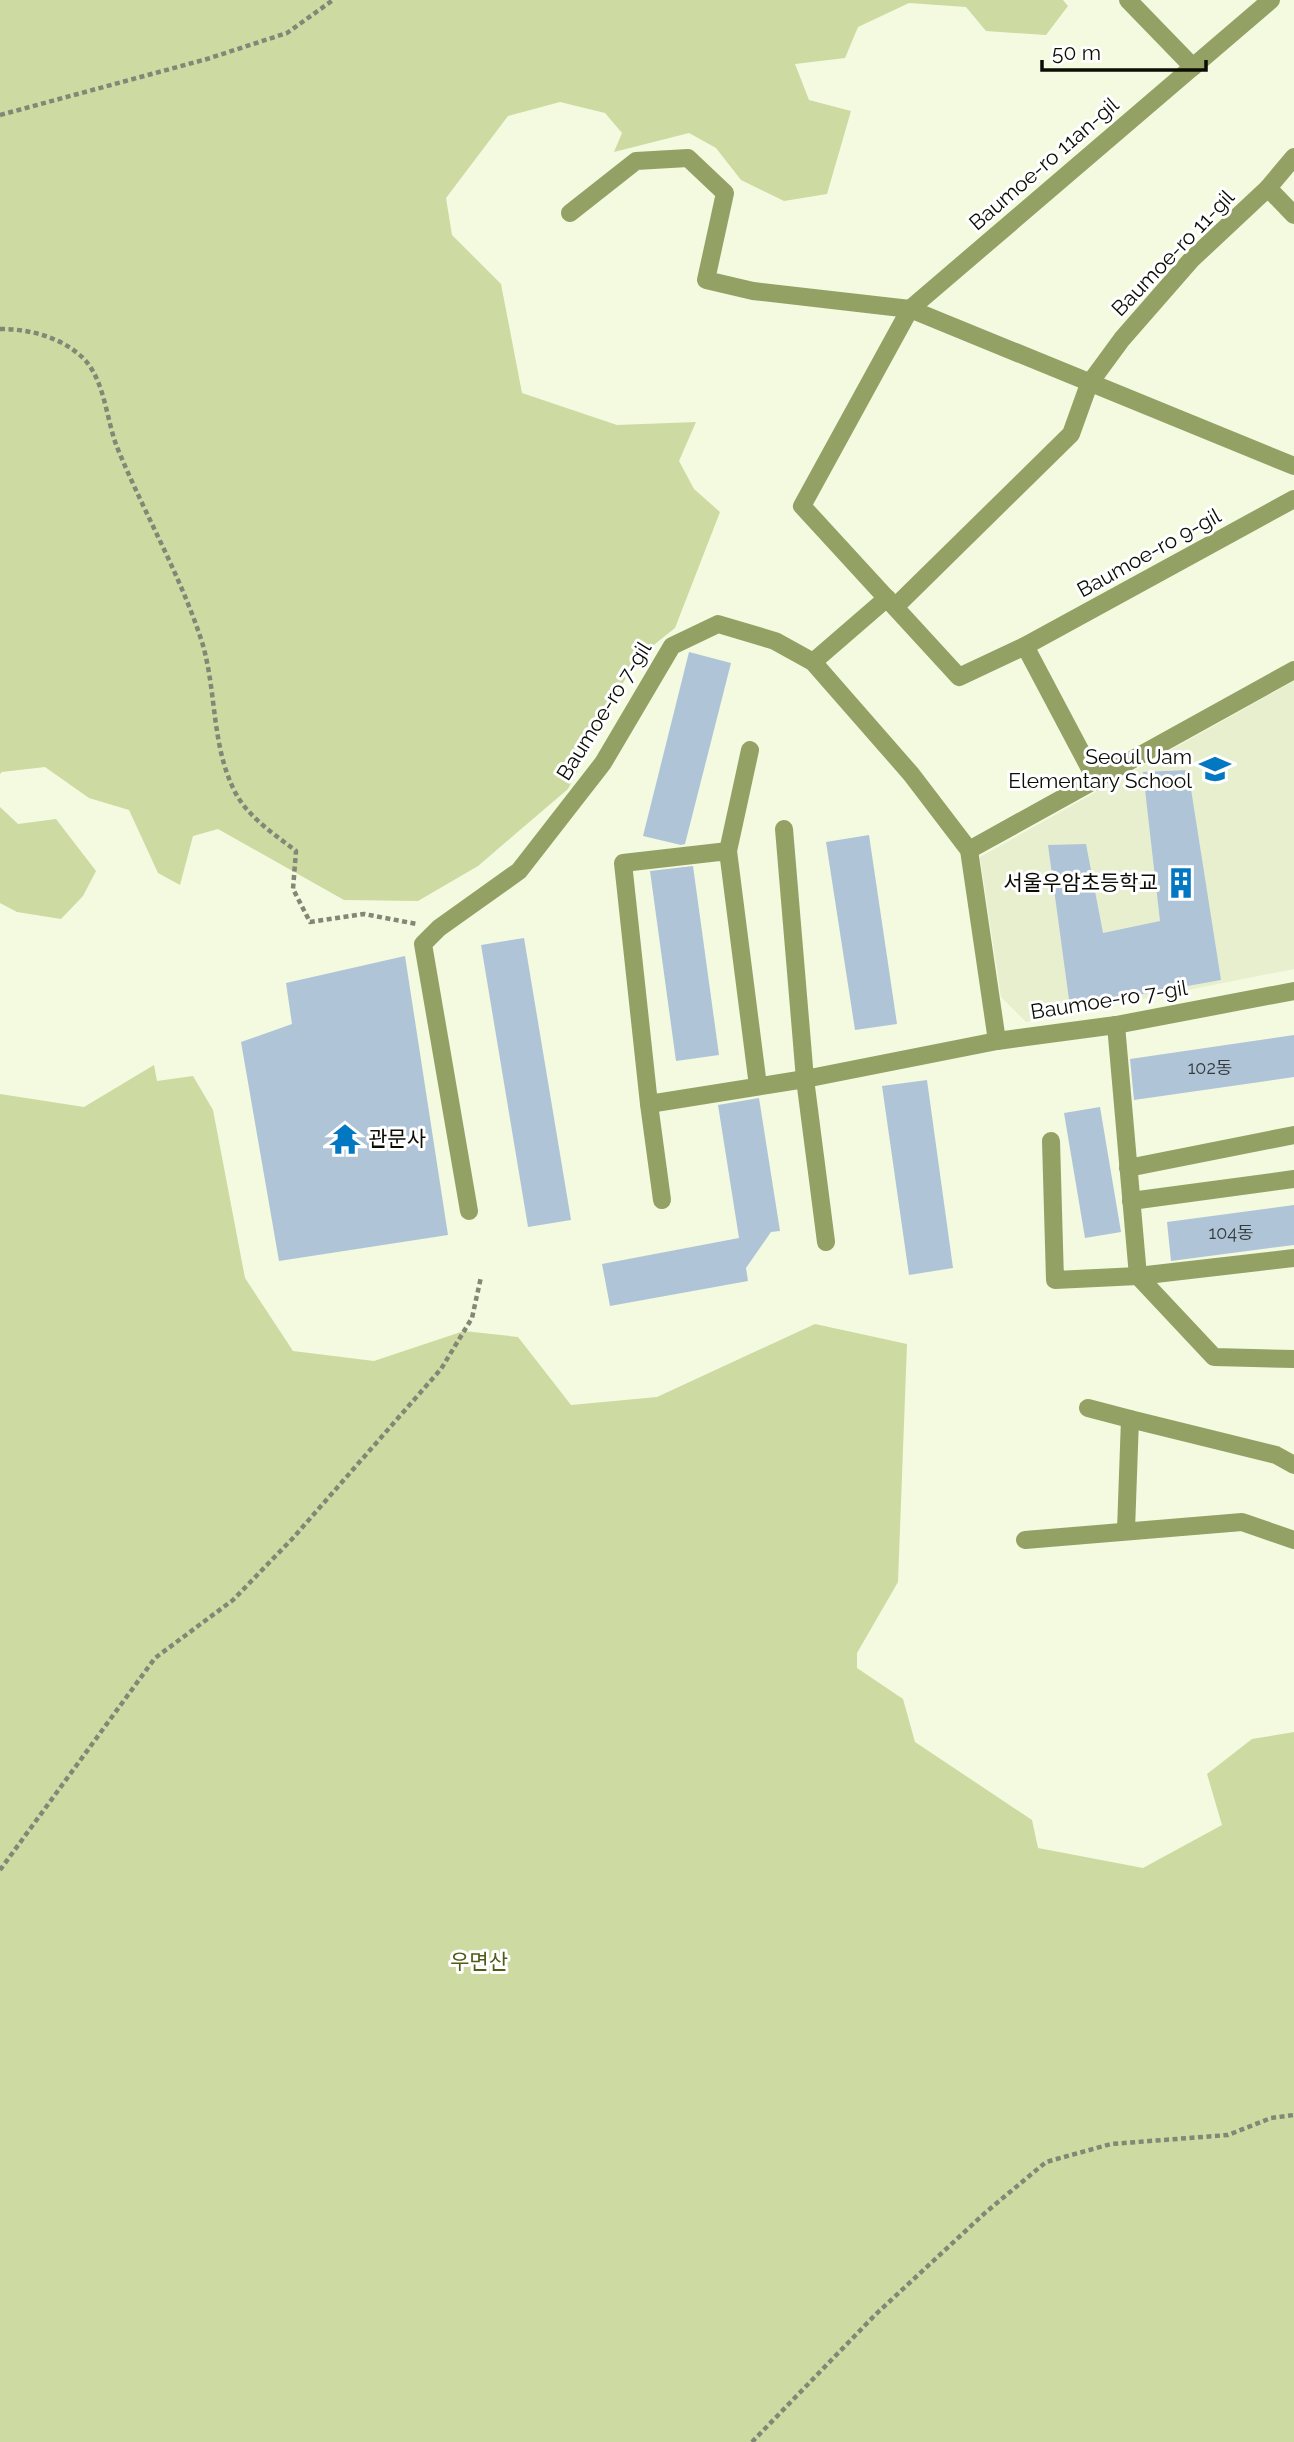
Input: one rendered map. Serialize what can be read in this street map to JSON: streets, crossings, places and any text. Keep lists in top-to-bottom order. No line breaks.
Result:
{"streets":{"street":["Baumoe-ro 11an-gil","Baumoe-ro 11-gil","Baumoe-ro 9-gil","Baumoe-ro 7-gil"]},"crossings":[["Baumoe-ro 11an-gil","Baumoe-ro 11-gil"],["Baumoe-ro 11an-gil","Baumoe-ro 9-gil"],["Baumoe-ro 11-gil","Baumoe-ro 9-gil"],["Baumoe-ro 11-gil","Baumoe-ro 7-gil"]],"parks":["우면산"],"places":{"school or university":["Seoul Uam Elementary School"],"building":["서울우암초등학교"],"temple":["관문사"]},"house_numbers":["102동","104동"],"scale_bar":"50 m"}
